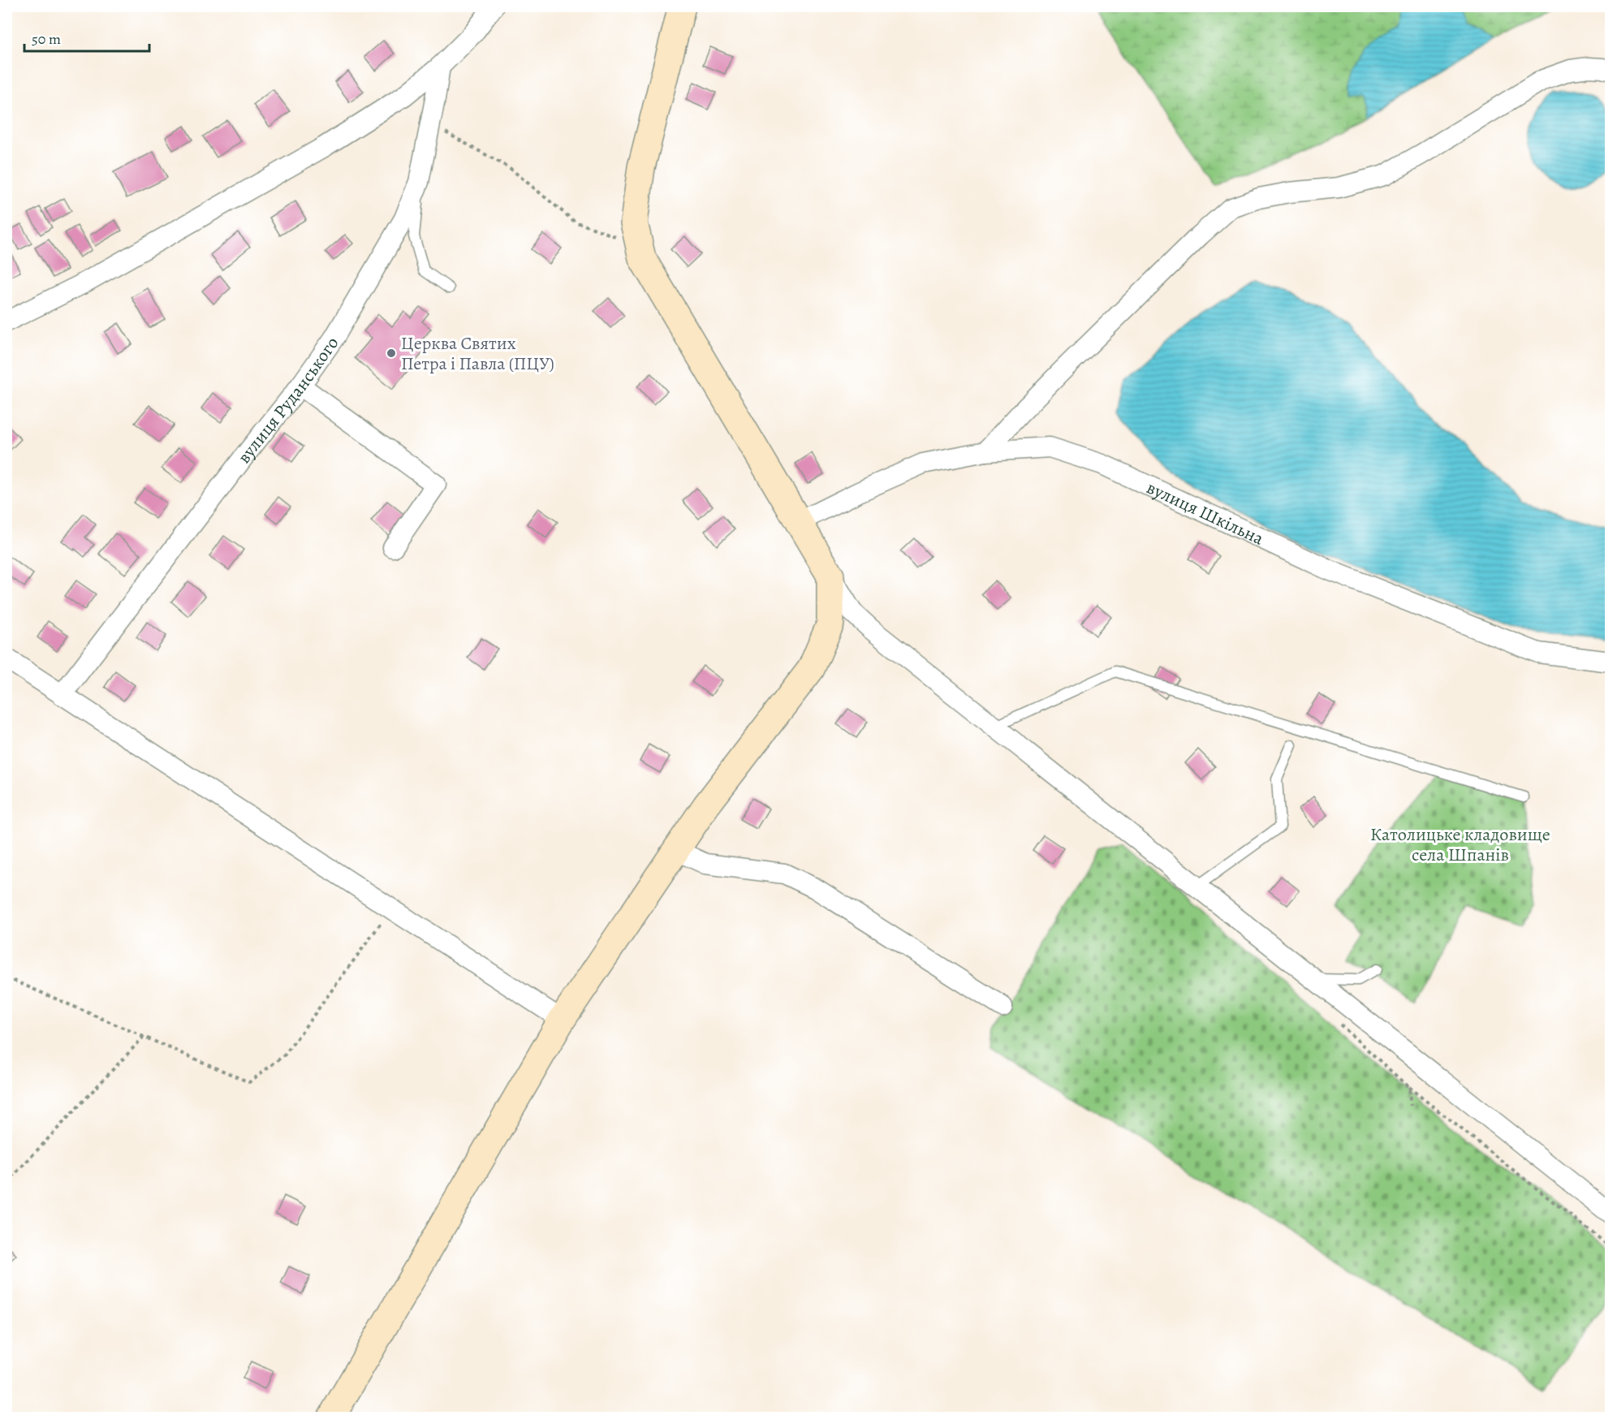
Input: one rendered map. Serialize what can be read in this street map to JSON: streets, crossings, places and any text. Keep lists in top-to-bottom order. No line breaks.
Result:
{"streets":{"street":["вулиця Руданського","вулиця Шкільна"]},"parks":["Католицьке кладовище села Шпанів"],"places":["Церква Святих Петра і Павла (ПЦУ)"],"scale_bar":"50 m"}
